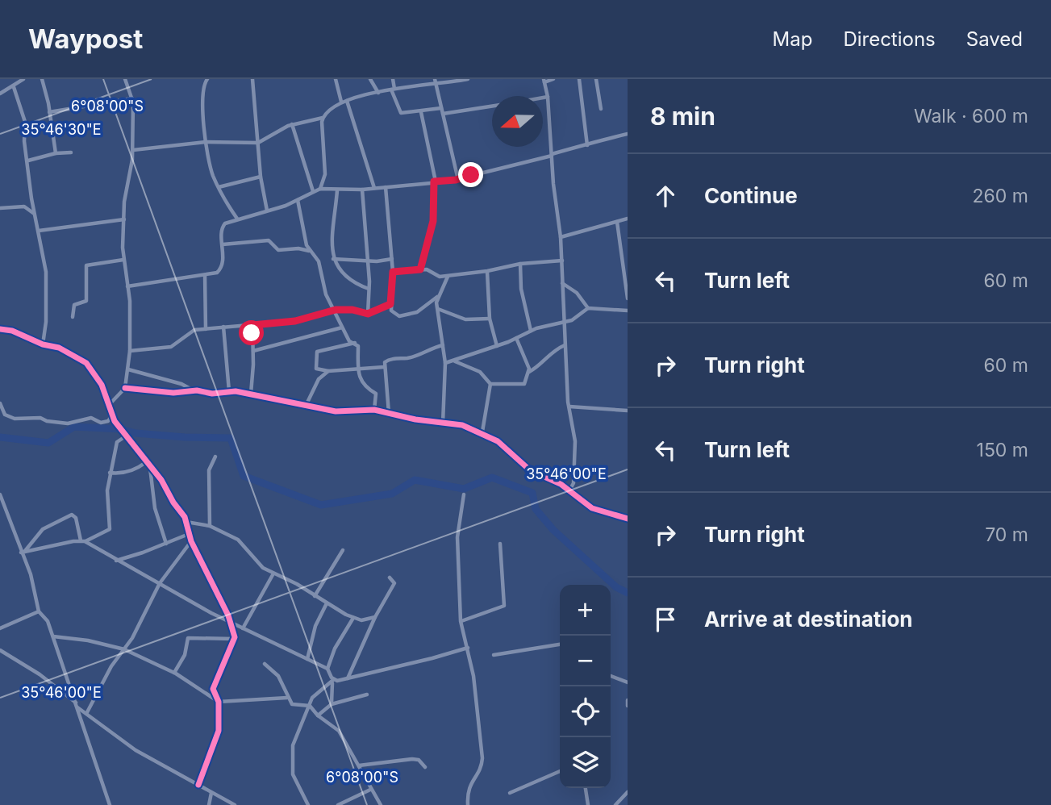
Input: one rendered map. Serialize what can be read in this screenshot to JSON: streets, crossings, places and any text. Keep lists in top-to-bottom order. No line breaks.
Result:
{"north":"left","page":{"header":"Waypost","nav":["Map","Directions","Saved"],"heading":["8 min","Walk · 600 m"],"list":[["Continue","260 m"],["Turn left","60 m"],["Turn right","60 m"],["Turn left","150 m"],["Turn right","70 m"],"Arrive at destination"],"map_buttons":["+","−"]},"coordinates":["6°08'00\"S","35°46'30\"E","35°46'00\"E"]}
